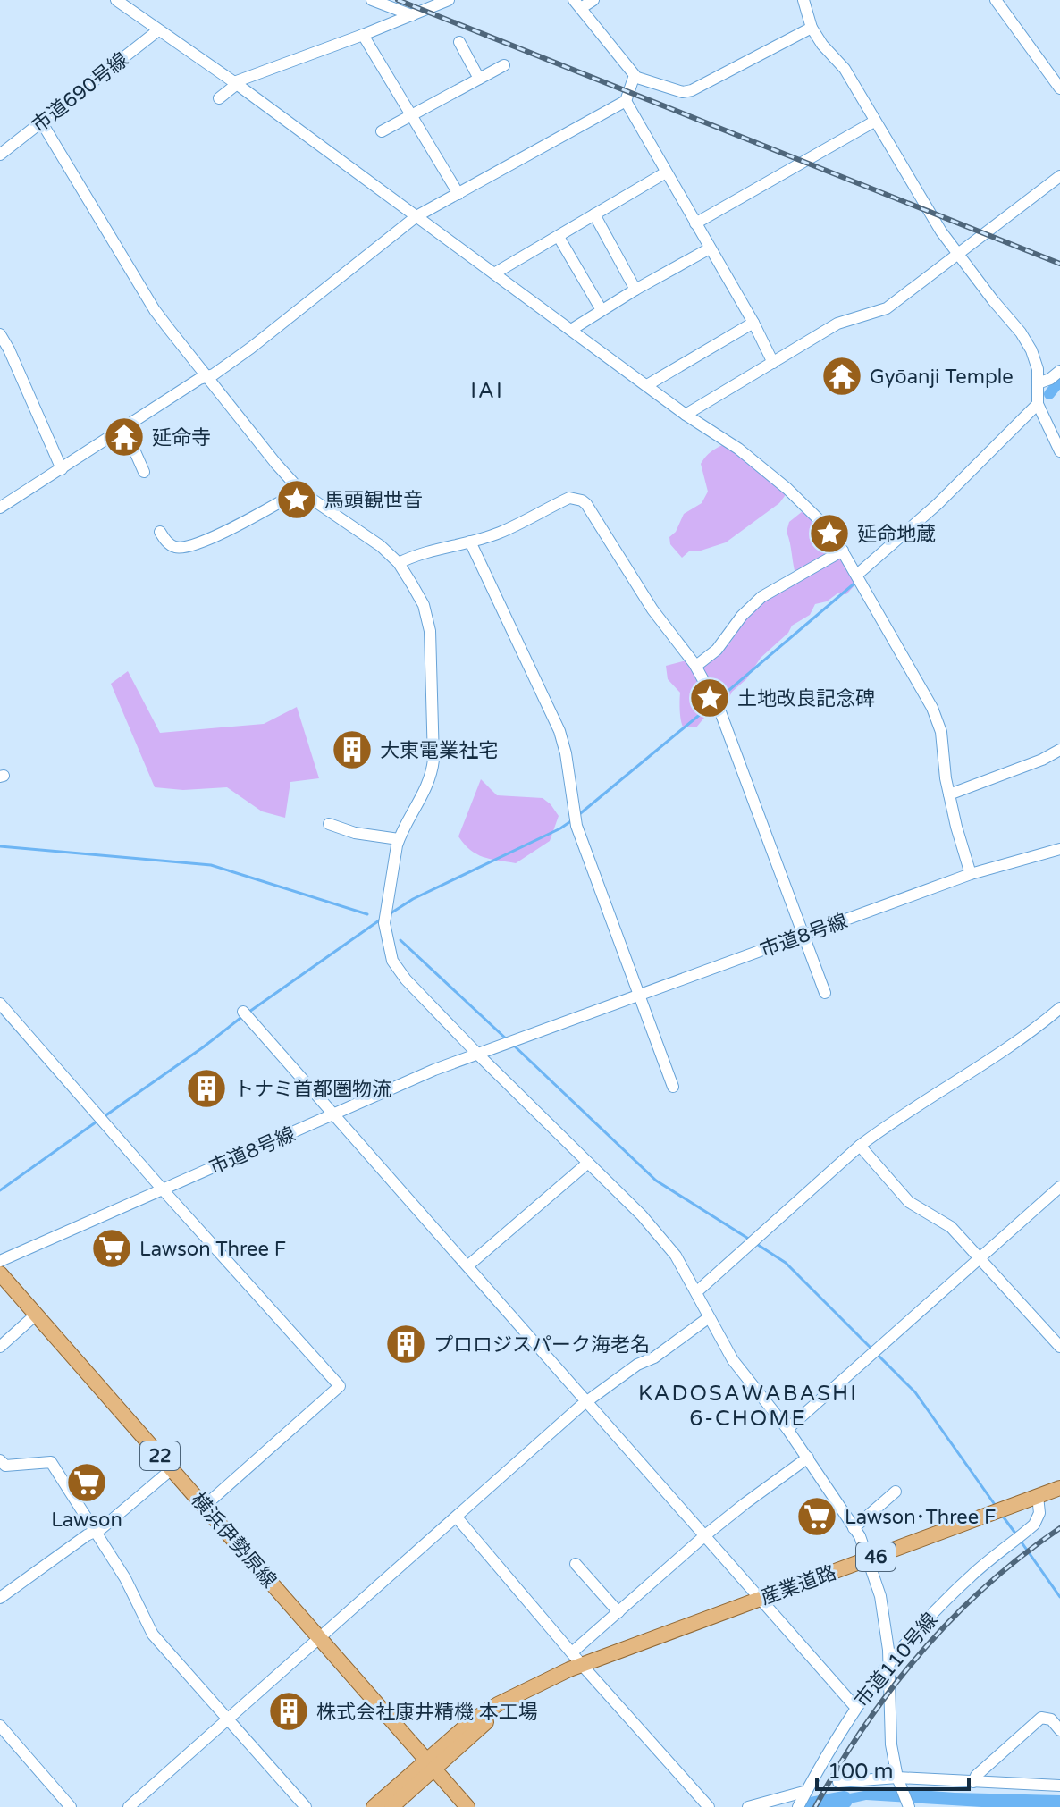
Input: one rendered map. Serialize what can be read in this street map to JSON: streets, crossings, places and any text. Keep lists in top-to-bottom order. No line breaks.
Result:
{"streets":{"main road":["22","横浜伊勢原線","46","産業道路"],"street":["市道690号線","市道8号線","市道110号線"]},"crossings":[["横浜伊勢原線","46"],["横浜伊勢原線","産業道路"],["46","産業道路"],["産業道路","市道110号線"]],"districts":["IAI","KADOSAWABASHI 6-CHOME"],"places":{"temple":["Gyōanji Temple","延命寺"],"place":["馬頭観世音","延命地蔵","土地改良記念碑"],"building":["大東電業社宅","トナミ首都圏物流","プロロジスパーク海老名","株式会社康井精機 本工場"],"supermarket":["Lawson Three F","Lawson","Lawson･Three F"]},"scale_bar":"100 m"}
